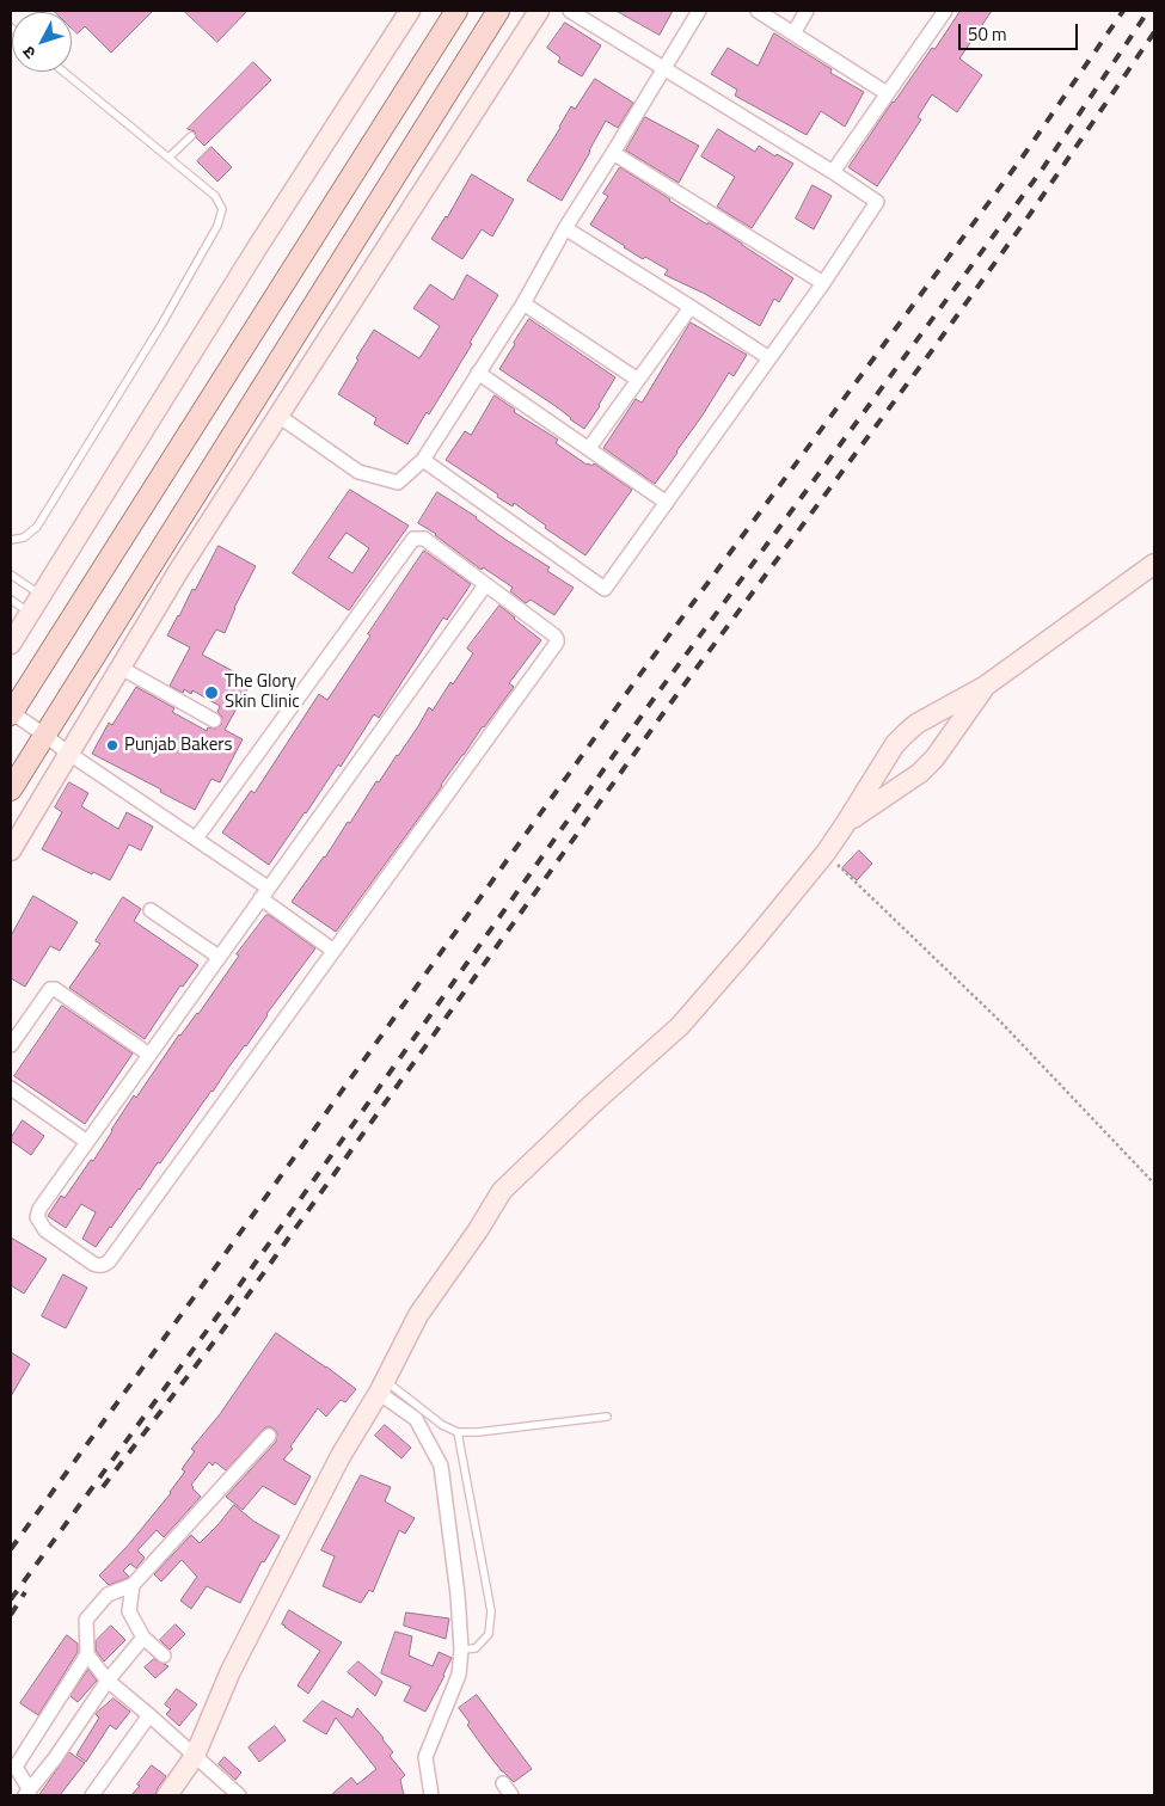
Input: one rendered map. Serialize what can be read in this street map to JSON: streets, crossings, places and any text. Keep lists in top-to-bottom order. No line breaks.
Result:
{"places":["The Glory Skin Clinic","Punjab Bakers"],"scale_bar":"50 m","north":"bottom left"}
